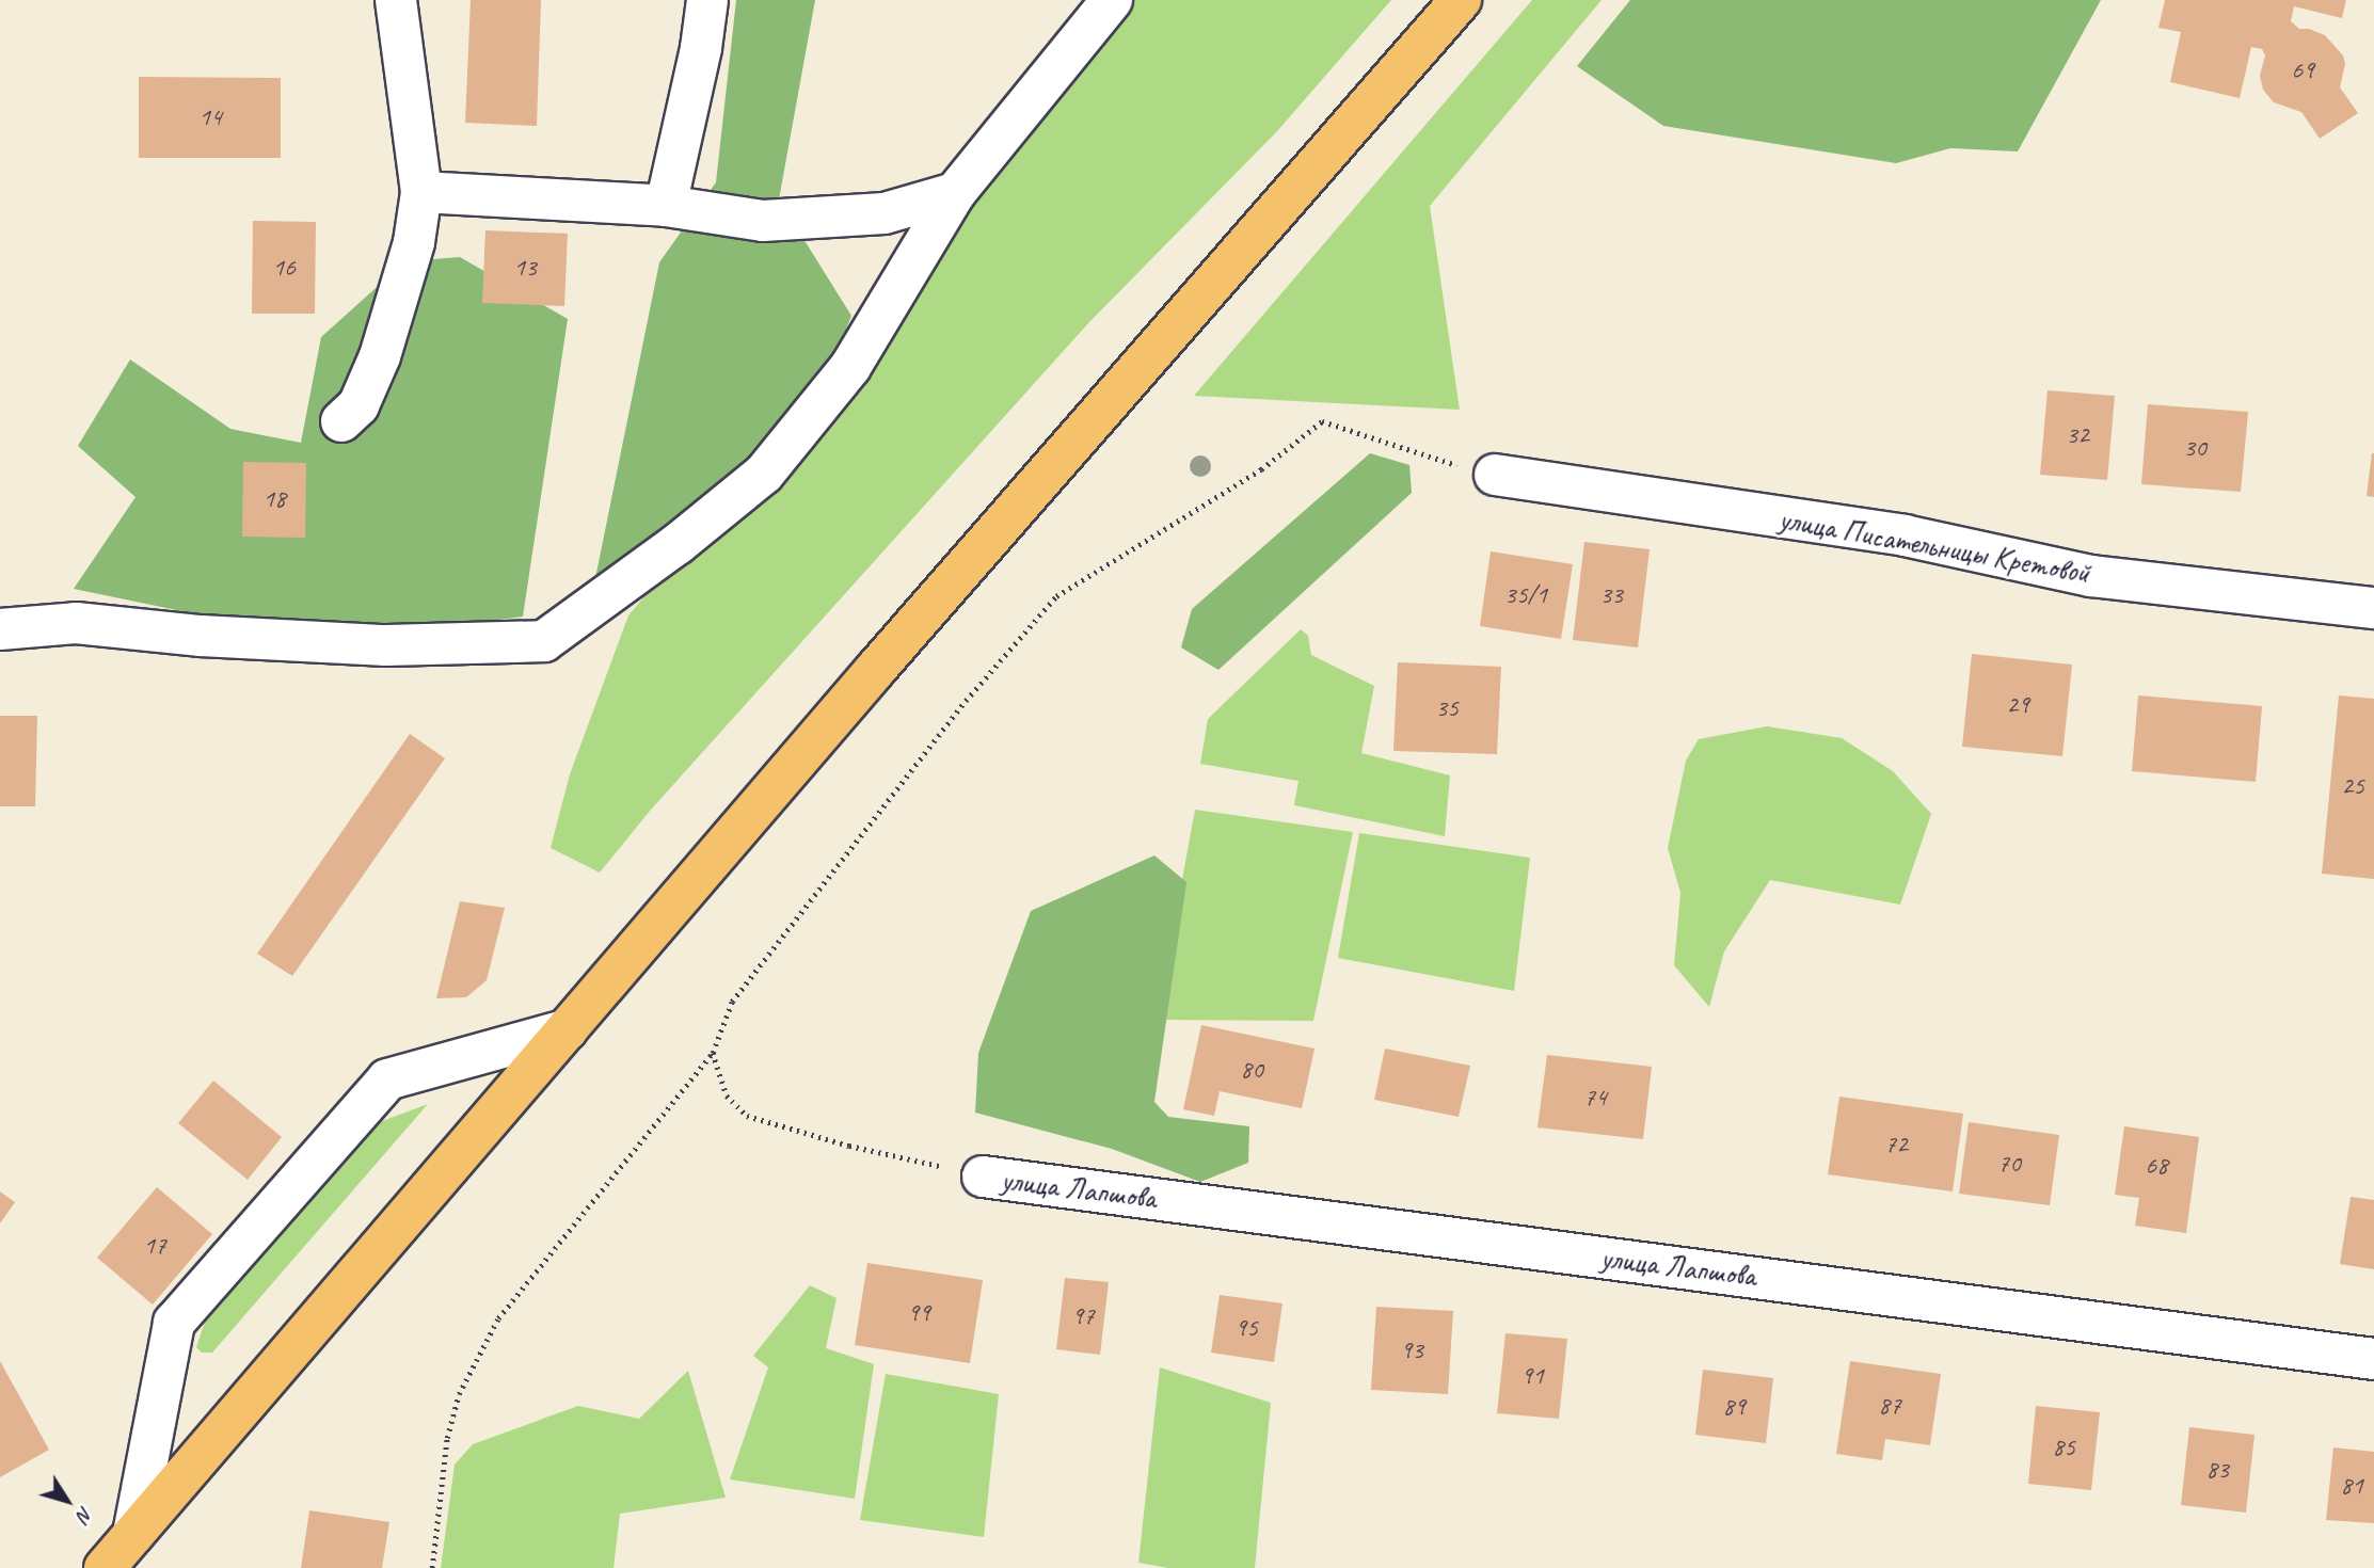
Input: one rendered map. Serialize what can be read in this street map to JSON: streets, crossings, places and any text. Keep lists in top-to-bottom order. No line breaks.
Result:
{"streets":{"street":["улица Писательницы Кретовой","улица Лапшова"]},"house_numbers":["69","14","16","13","32","30","18","35/1","33","29","35","25","80","74","72","70","68","17","99","97","95","93","91","87","89","85","83","81"],"north":"bottom right"}
